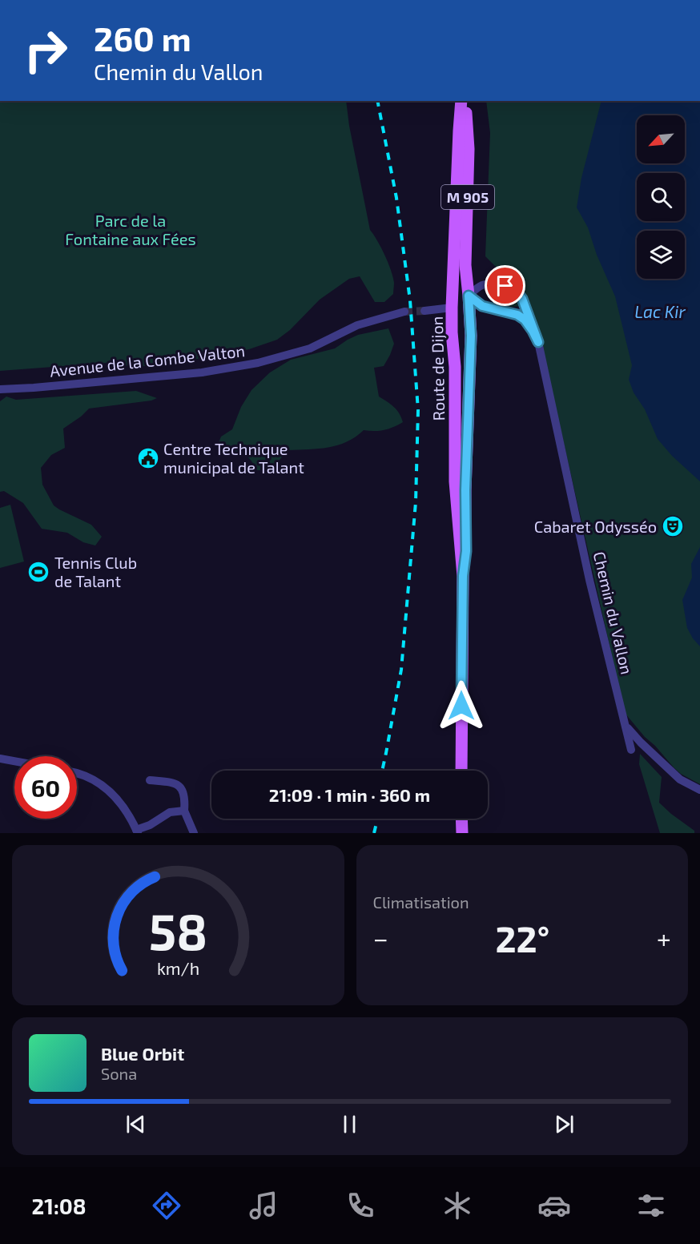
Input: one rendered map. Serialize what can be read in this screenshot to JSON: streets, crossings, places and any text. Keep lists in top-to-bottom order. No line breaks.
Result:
{"streets":{"main road":["M 905","Route de Dijon"],"street":["Avenue de la Combe Valton","Chemin du Vallon"]},"crossings":[["M 905","Route de Dijon"],["M 905","Chemin du Vallon"],["Route de Dijon","Chemin du Vallon"]],"water":["Lac Kir"],"parks":["Parc de la Fontaine aux Fées"],"places":{"public building":["Centre Technique municipal de Talant"],"theatre":["Cabaret Odysséo"],"sports":["Tennis Club de Talant"]},"north":"bottom left","page":{"turn":["260 m","Chemin du Vallon"],"limit":"60","trip":"21:09 · 1 min · 360 m","tile":"Climatisation","heat":["−","22°","+"],"song":["Blue Orbit","Sona"],"tabs":"21:08","gauge":["58","km/h"]}}
